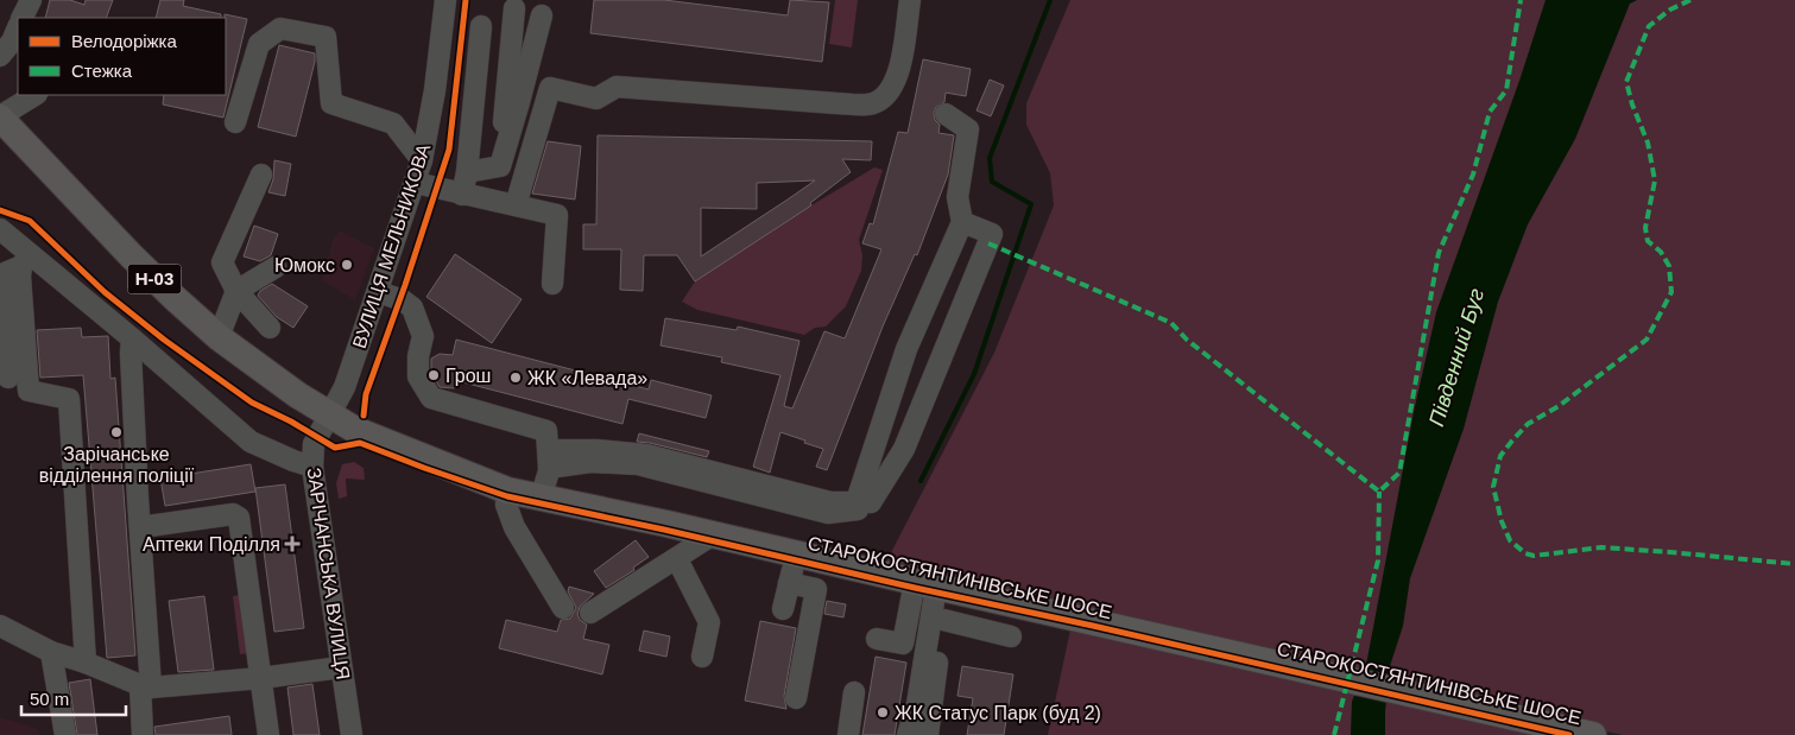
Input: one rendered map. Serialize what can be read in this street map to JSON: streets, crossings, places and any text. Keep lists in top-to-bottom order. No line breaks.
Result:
{"streets":{"main road":["Н-03","СТАРОКОСТЯНТИНІВСЬКЕ ШОСЕ"],"street":["ВУЛИЦЯ МЕЛЬНИКОВА","ЗАРІЧАНСЬКА ВУЛИЦЯ"]},"crossings":[["ВУЛИЦЯ МЕЛЬНИКОВА","ЗАРІЧАНСЬКА ВУЛИЦЯ"],["ВУЛИЦЯ МЕЛЬНИКОВА","СТАРОКОСТЯНТИНІВСЬКЕ ШОСЕ"],["ЗАРІЧАНСЬКА ВУЛИЦЯ","СТАРОКОСТЯНТИНІВСЬКЕ ШОСЕ"]],"water":["Південний Буг"],"places":{"other":["Юмокс","Грош","ЖК «Левада»","Зарічанське відділення поліції","ЖК Статус Парк (буд 2)"],"health":["Аптеки Поділля"]},"legend":["Велодоріжка","Стежка"],"scale_bar":"50 m"}
